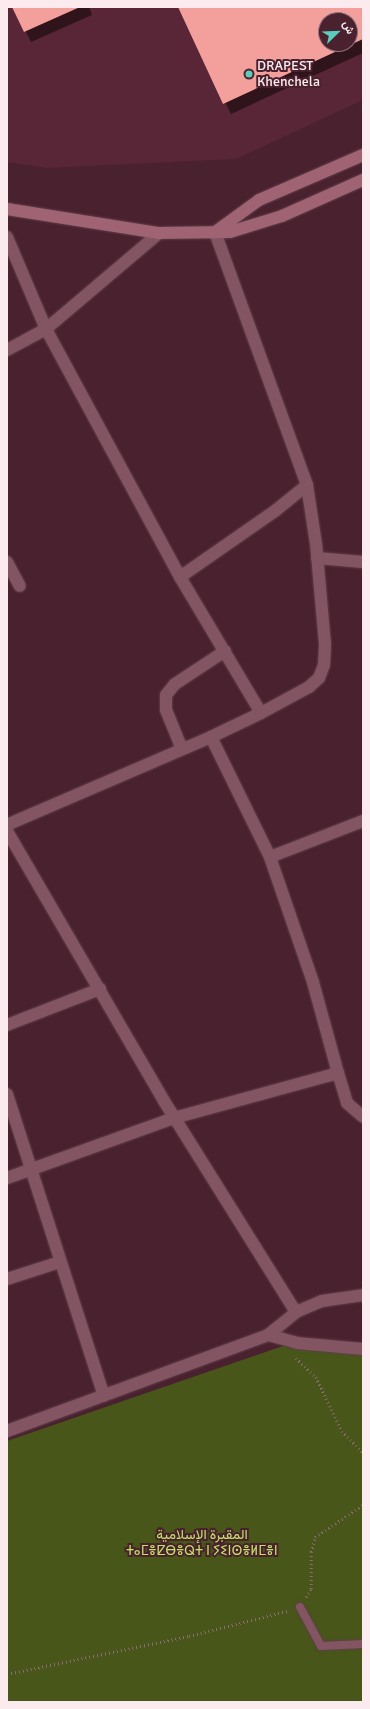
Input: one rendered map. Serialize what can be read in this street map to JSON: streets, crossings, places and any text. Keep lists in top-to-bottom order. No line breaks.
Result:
{"parks":["المقبرة الإسلامية ⵜⴰⵎⴻⵇⴱⴻⵕⵜ ⵏ ⵢⵉⵏⵙⴻⵍⵎⴻⵏ"],"places":["DRAPEST Khenchela"],"north":"top right"}
